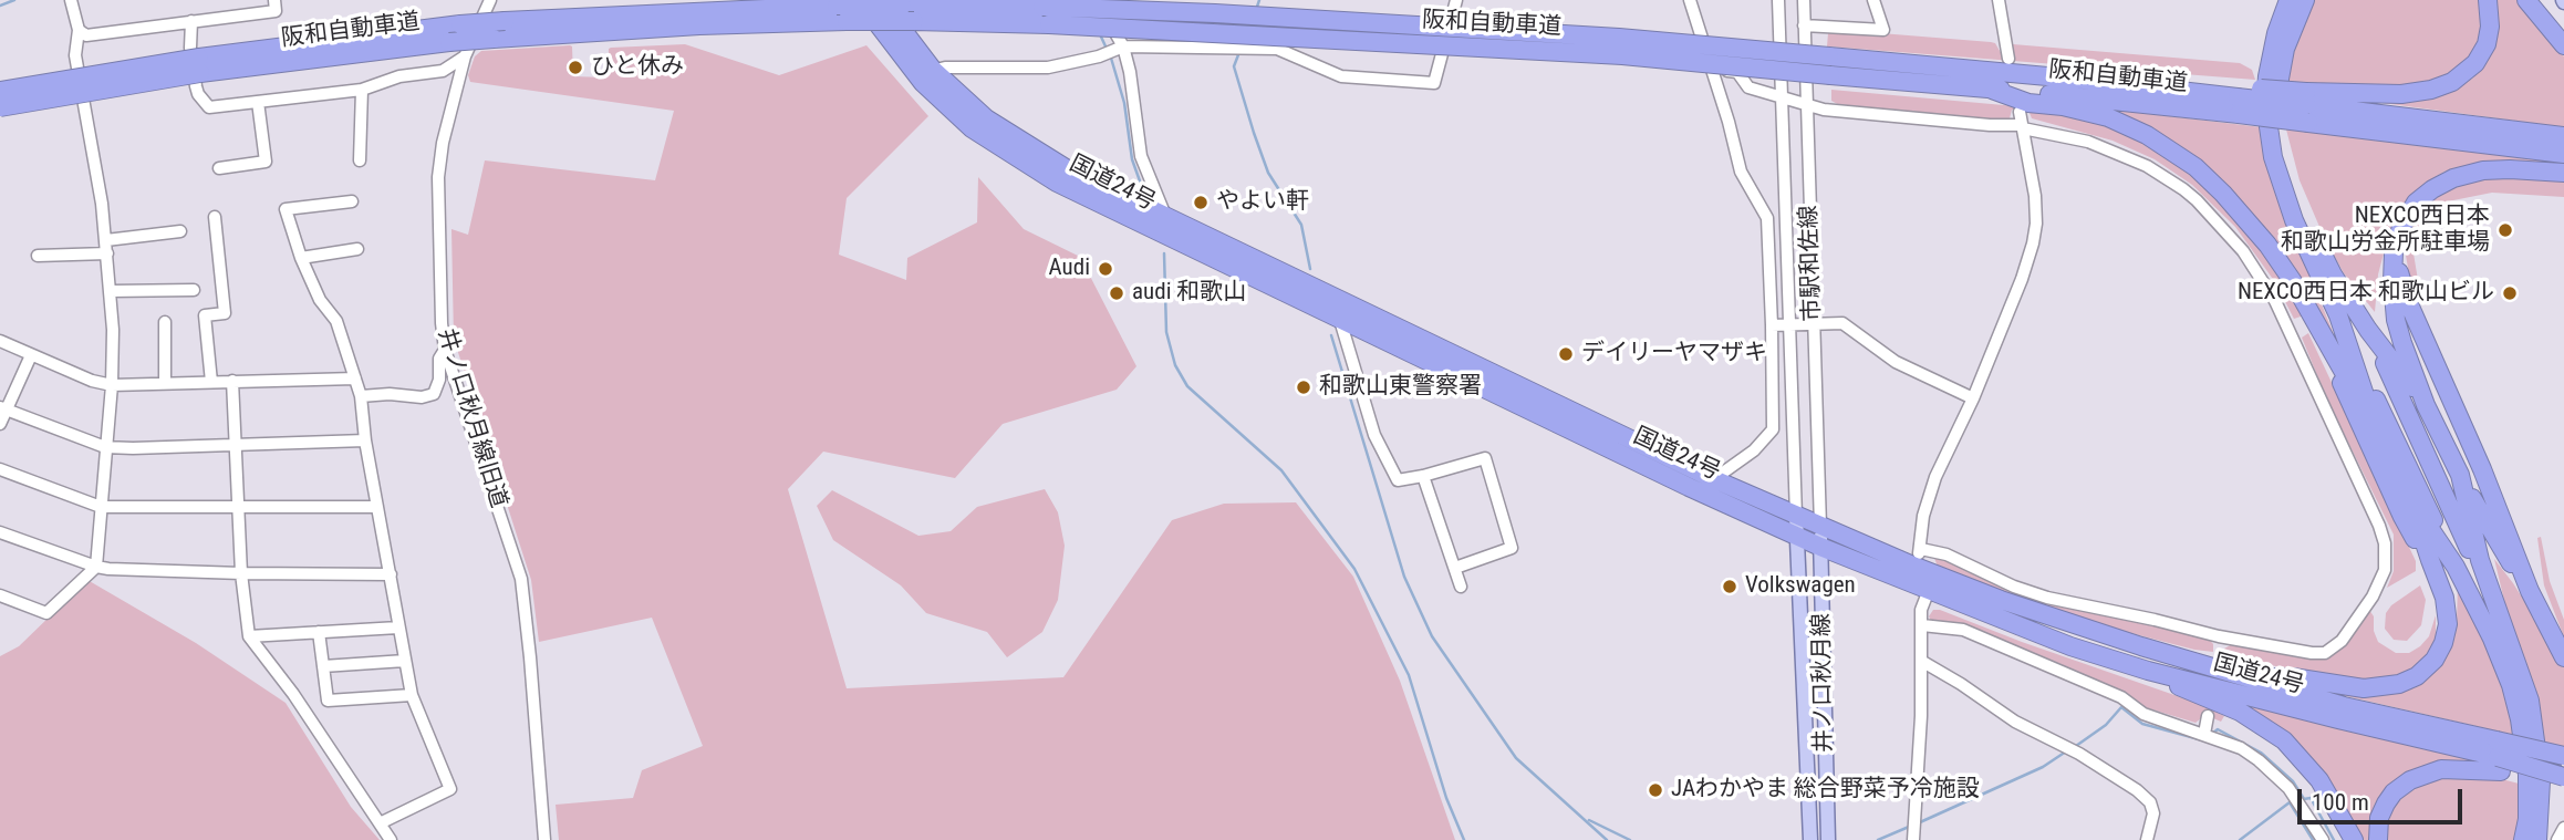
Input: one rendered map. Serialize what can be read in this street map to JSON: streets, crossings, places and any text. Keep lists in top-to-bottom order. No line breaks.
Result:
{"streets":{"highway":["阪和自動車道","国道24号"],"main road":["井ノ口秋月線"],"street":["市駅和佐線","井ノ口秋月線旧道"]},"crossings":[["国道24号","市駅和佐線"],["国道24号","井ノ口秋月線"],["市駅和佐線","井ノ口秋月線"]],"places":["ひと休み","やよい軒","NEXCO西日本 和歌山労金所駐車場","Audi","audi 和歌山","NEXCO西日本 和歌山ビル","デイリーヤマザキ","和歌山東警察署","Volkswagen","JAわかやま 総合野菜予冷施設"],"scale_bar":"100 m"}
